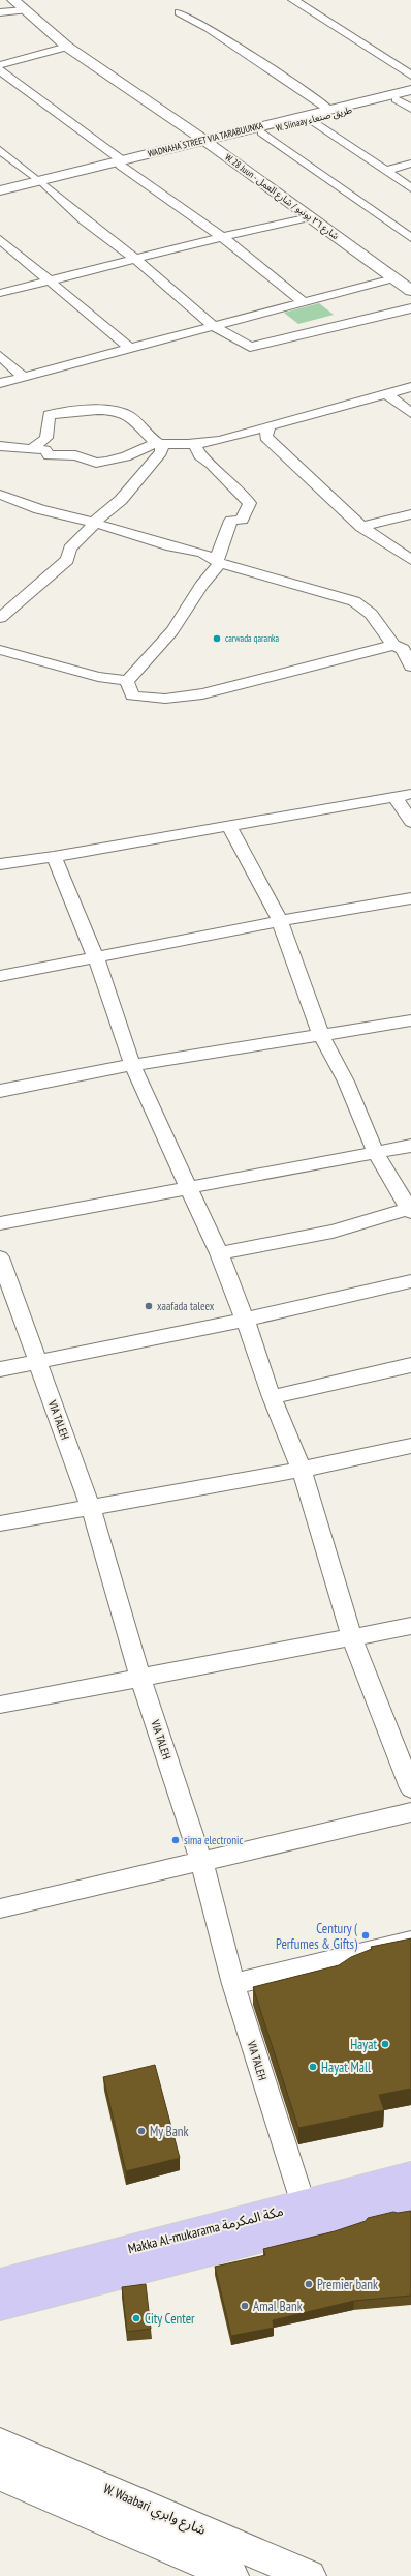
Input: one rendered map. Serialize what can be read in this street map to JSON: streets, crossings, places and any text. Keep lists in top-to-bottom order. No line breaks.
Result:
{"streets":{"highway":["Makka Al-mukarama مكة المكرمة"],"main road":["W. Siinaay طريق صنعاء","WADNAHA STREET VIA TARABUUNKA","W. 28 Juun - شارع ٢٦ يونيو / شارع العمل","W. Waabari شارع وابري"],"street":["VIA TALEH"]},"crossings":[["W. Siinaay طريق صنعاء","WADNAHA STREET VIA TARABUUNKA"],["W. Siinaay طريق صنعاء","W. 28 Juun - شارع ٢٦ يونيو / شارع العمل"],["WADNAHA STREET VIA TARABUUNKA","W. 28 Juun - شارع ٢٦ يونيو / شارع العمل"],["VIA TALEH","Makka Al-mukarama مكة المكرمة"]],"places":["carwada qaranka","xaafada taleex","sima electronic","Century ( Perfumes & Gifts)","Hayat","Hayat Mall","My Bank","Premier bank","Amal Bank","City Center"]}
